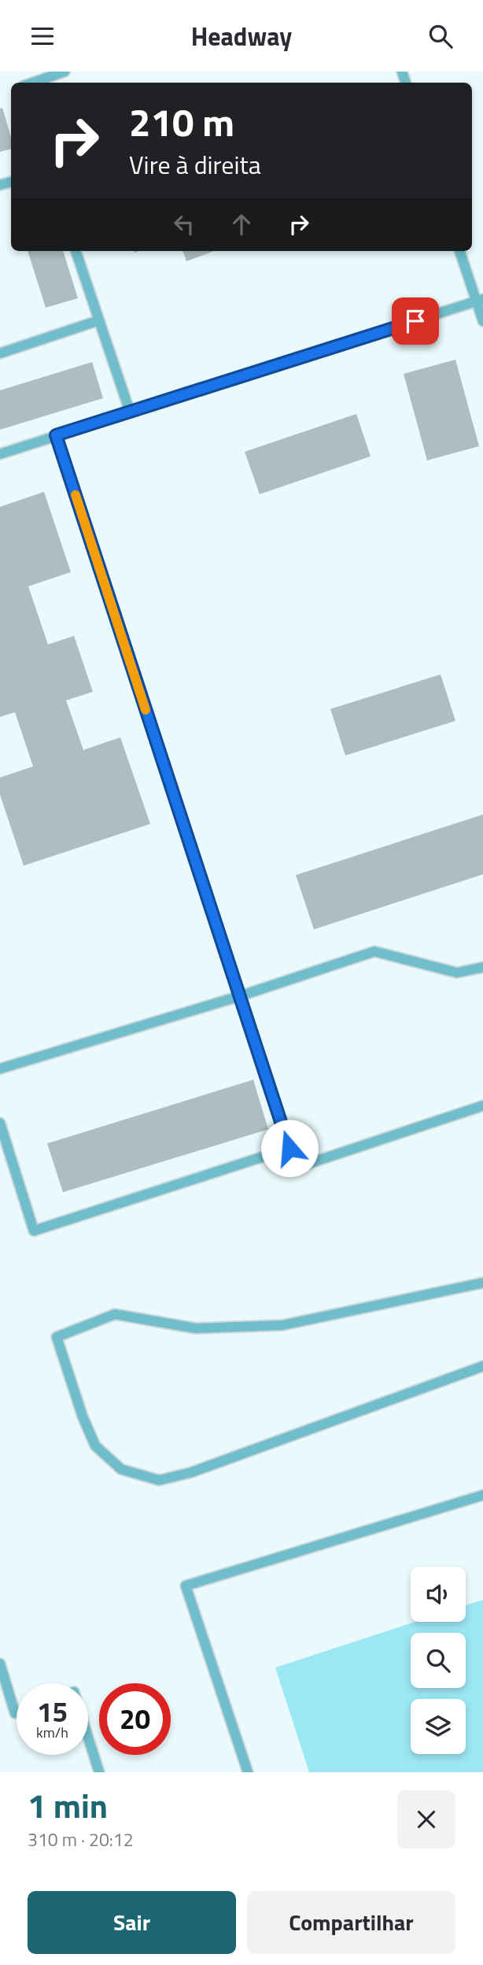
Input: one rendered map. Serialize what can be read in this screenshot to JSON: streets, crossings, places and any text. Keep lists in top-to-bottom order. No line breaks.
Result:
{"page":{"header":"Headway","turn":["210 m","Vire à direita"],"speed":"15 km/h","limit":"20","heading":["1 min","310 m · 20:12"],"buttons":["Sair","Compartilhar"]}}
